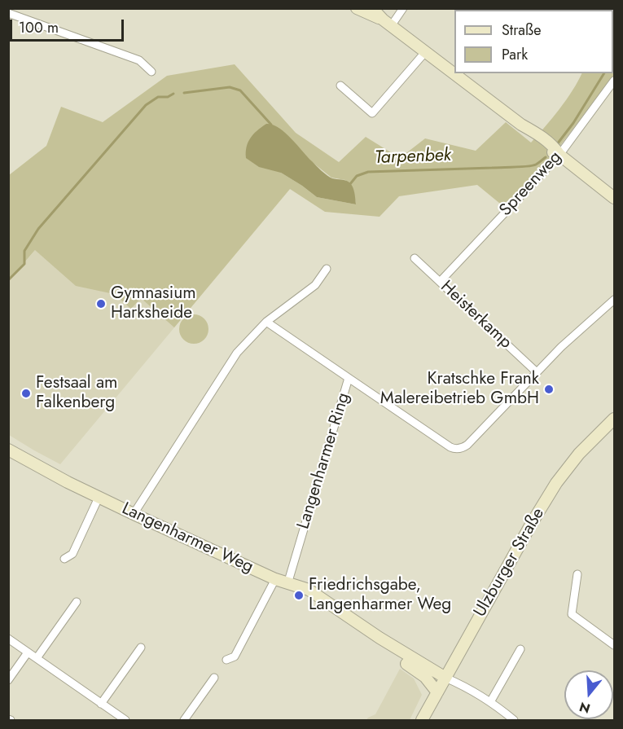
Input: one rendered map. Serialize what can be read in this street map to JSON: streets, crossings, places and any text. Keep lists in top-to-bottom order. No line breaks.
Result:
{"streets":{"main road":["Langenharmer Weg","Ulzburger Straße"],"street":["Spreenweg","Heisterkamp","Langenharmer Ring"]},"crossings":[["Spreenweg","Heisterkamp"],["Langenharmer Ring","Langenharmer Weg"],["Langenharmer Weg","Ulzburger Straße"]],"water":["Tarpenbek"],"places":["Gymnasium Harksheide","Kratschke Frank Malereibetrieb GmbH","Festsaal am Falkenberg","Friedrichsgabe, Langenharmer Weg"],"legend":["Straße","Park"],"scale_bar":"100 m","north":"bottom"}
